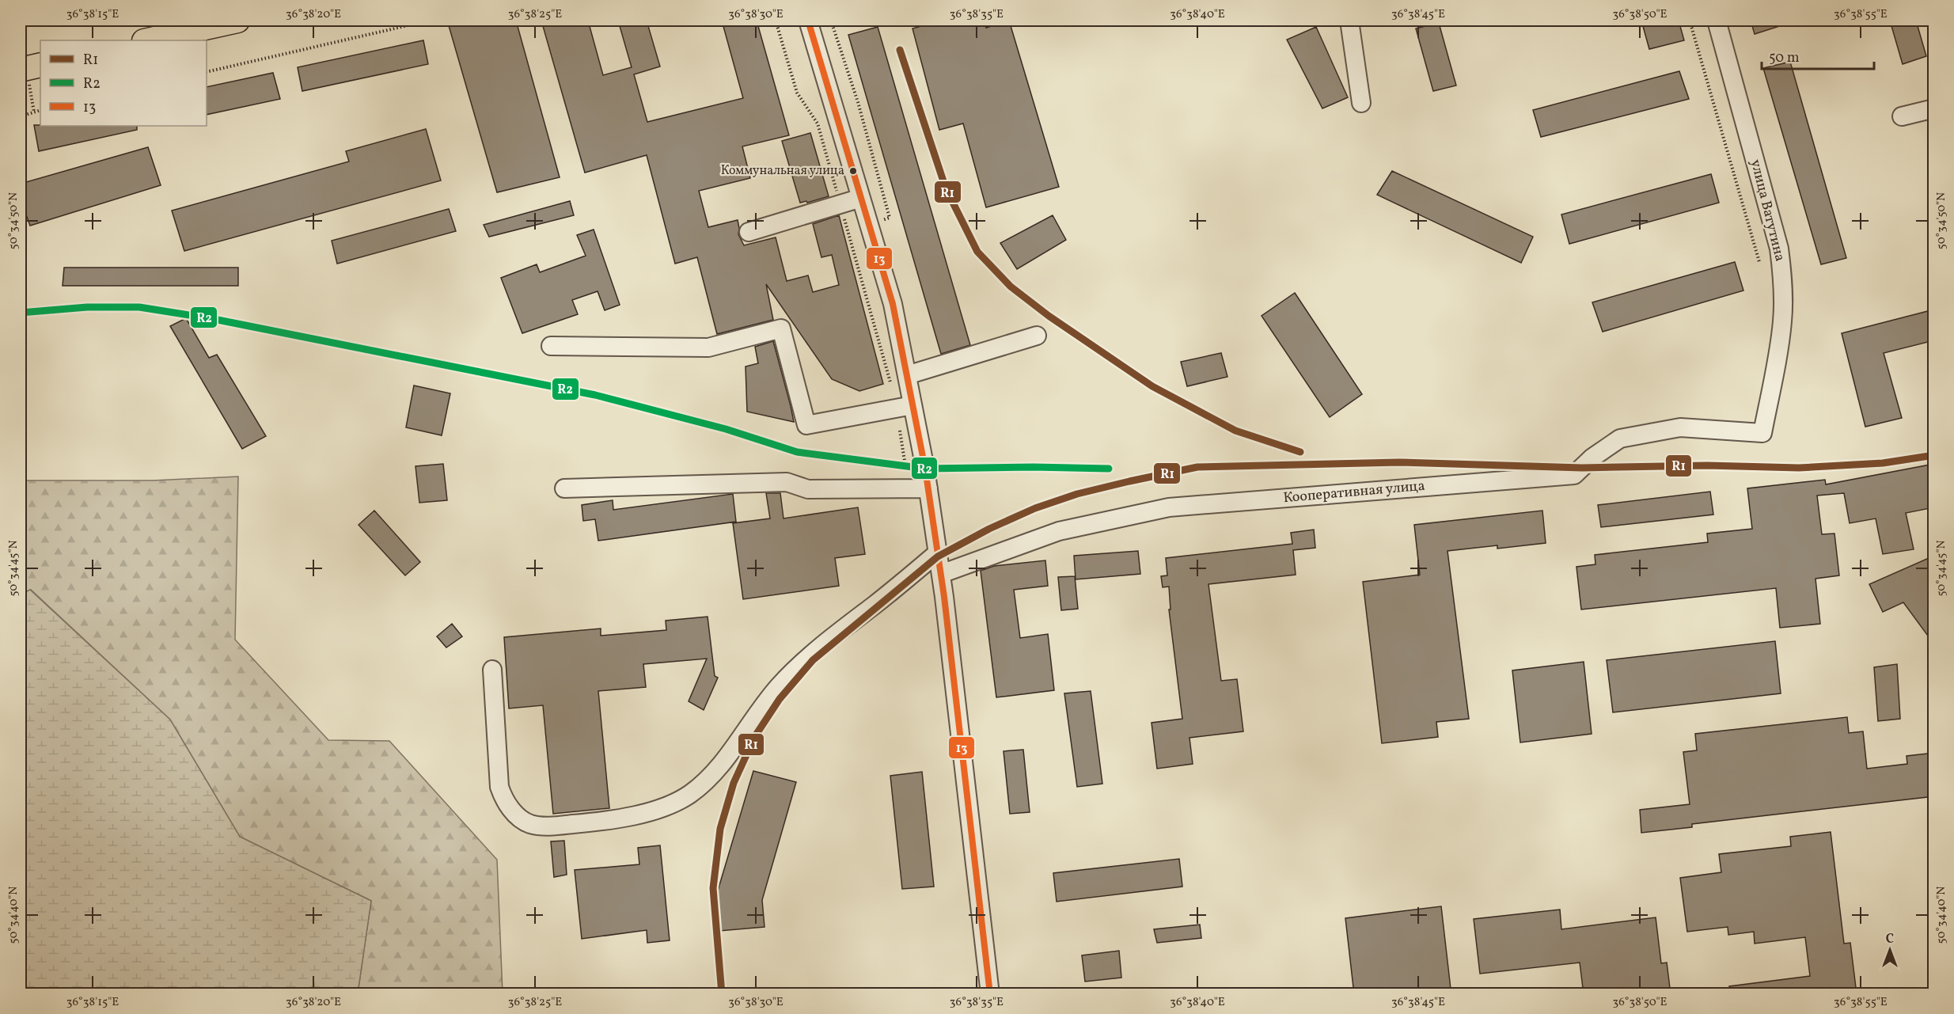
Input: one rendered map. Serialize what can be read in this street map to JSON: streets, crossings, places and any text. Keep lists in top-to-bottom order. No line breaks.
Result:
{"streets":{"street":["улица Ватутина","Кооперативная улица"]},"crossings":[["улица Ватутина","Кооперативная улица"]],"places":["Коммунальная улица"],"lines":["transit line 13","transit line R1","transit line R2"],"legend":["R1","R2","13"],"scale_bar":"50 m","north":"top","coordinates":["36°38'15\"E","36°38'20\"E","36°38'25\"E","36°38'30\"E","36°38'35\"E","36°38'40\"E","36°38'45\"E","36°38'50\"E","36°38'55\"E","50°34'50\"N","50°34'45\"N","50°34'40\"N"]}
